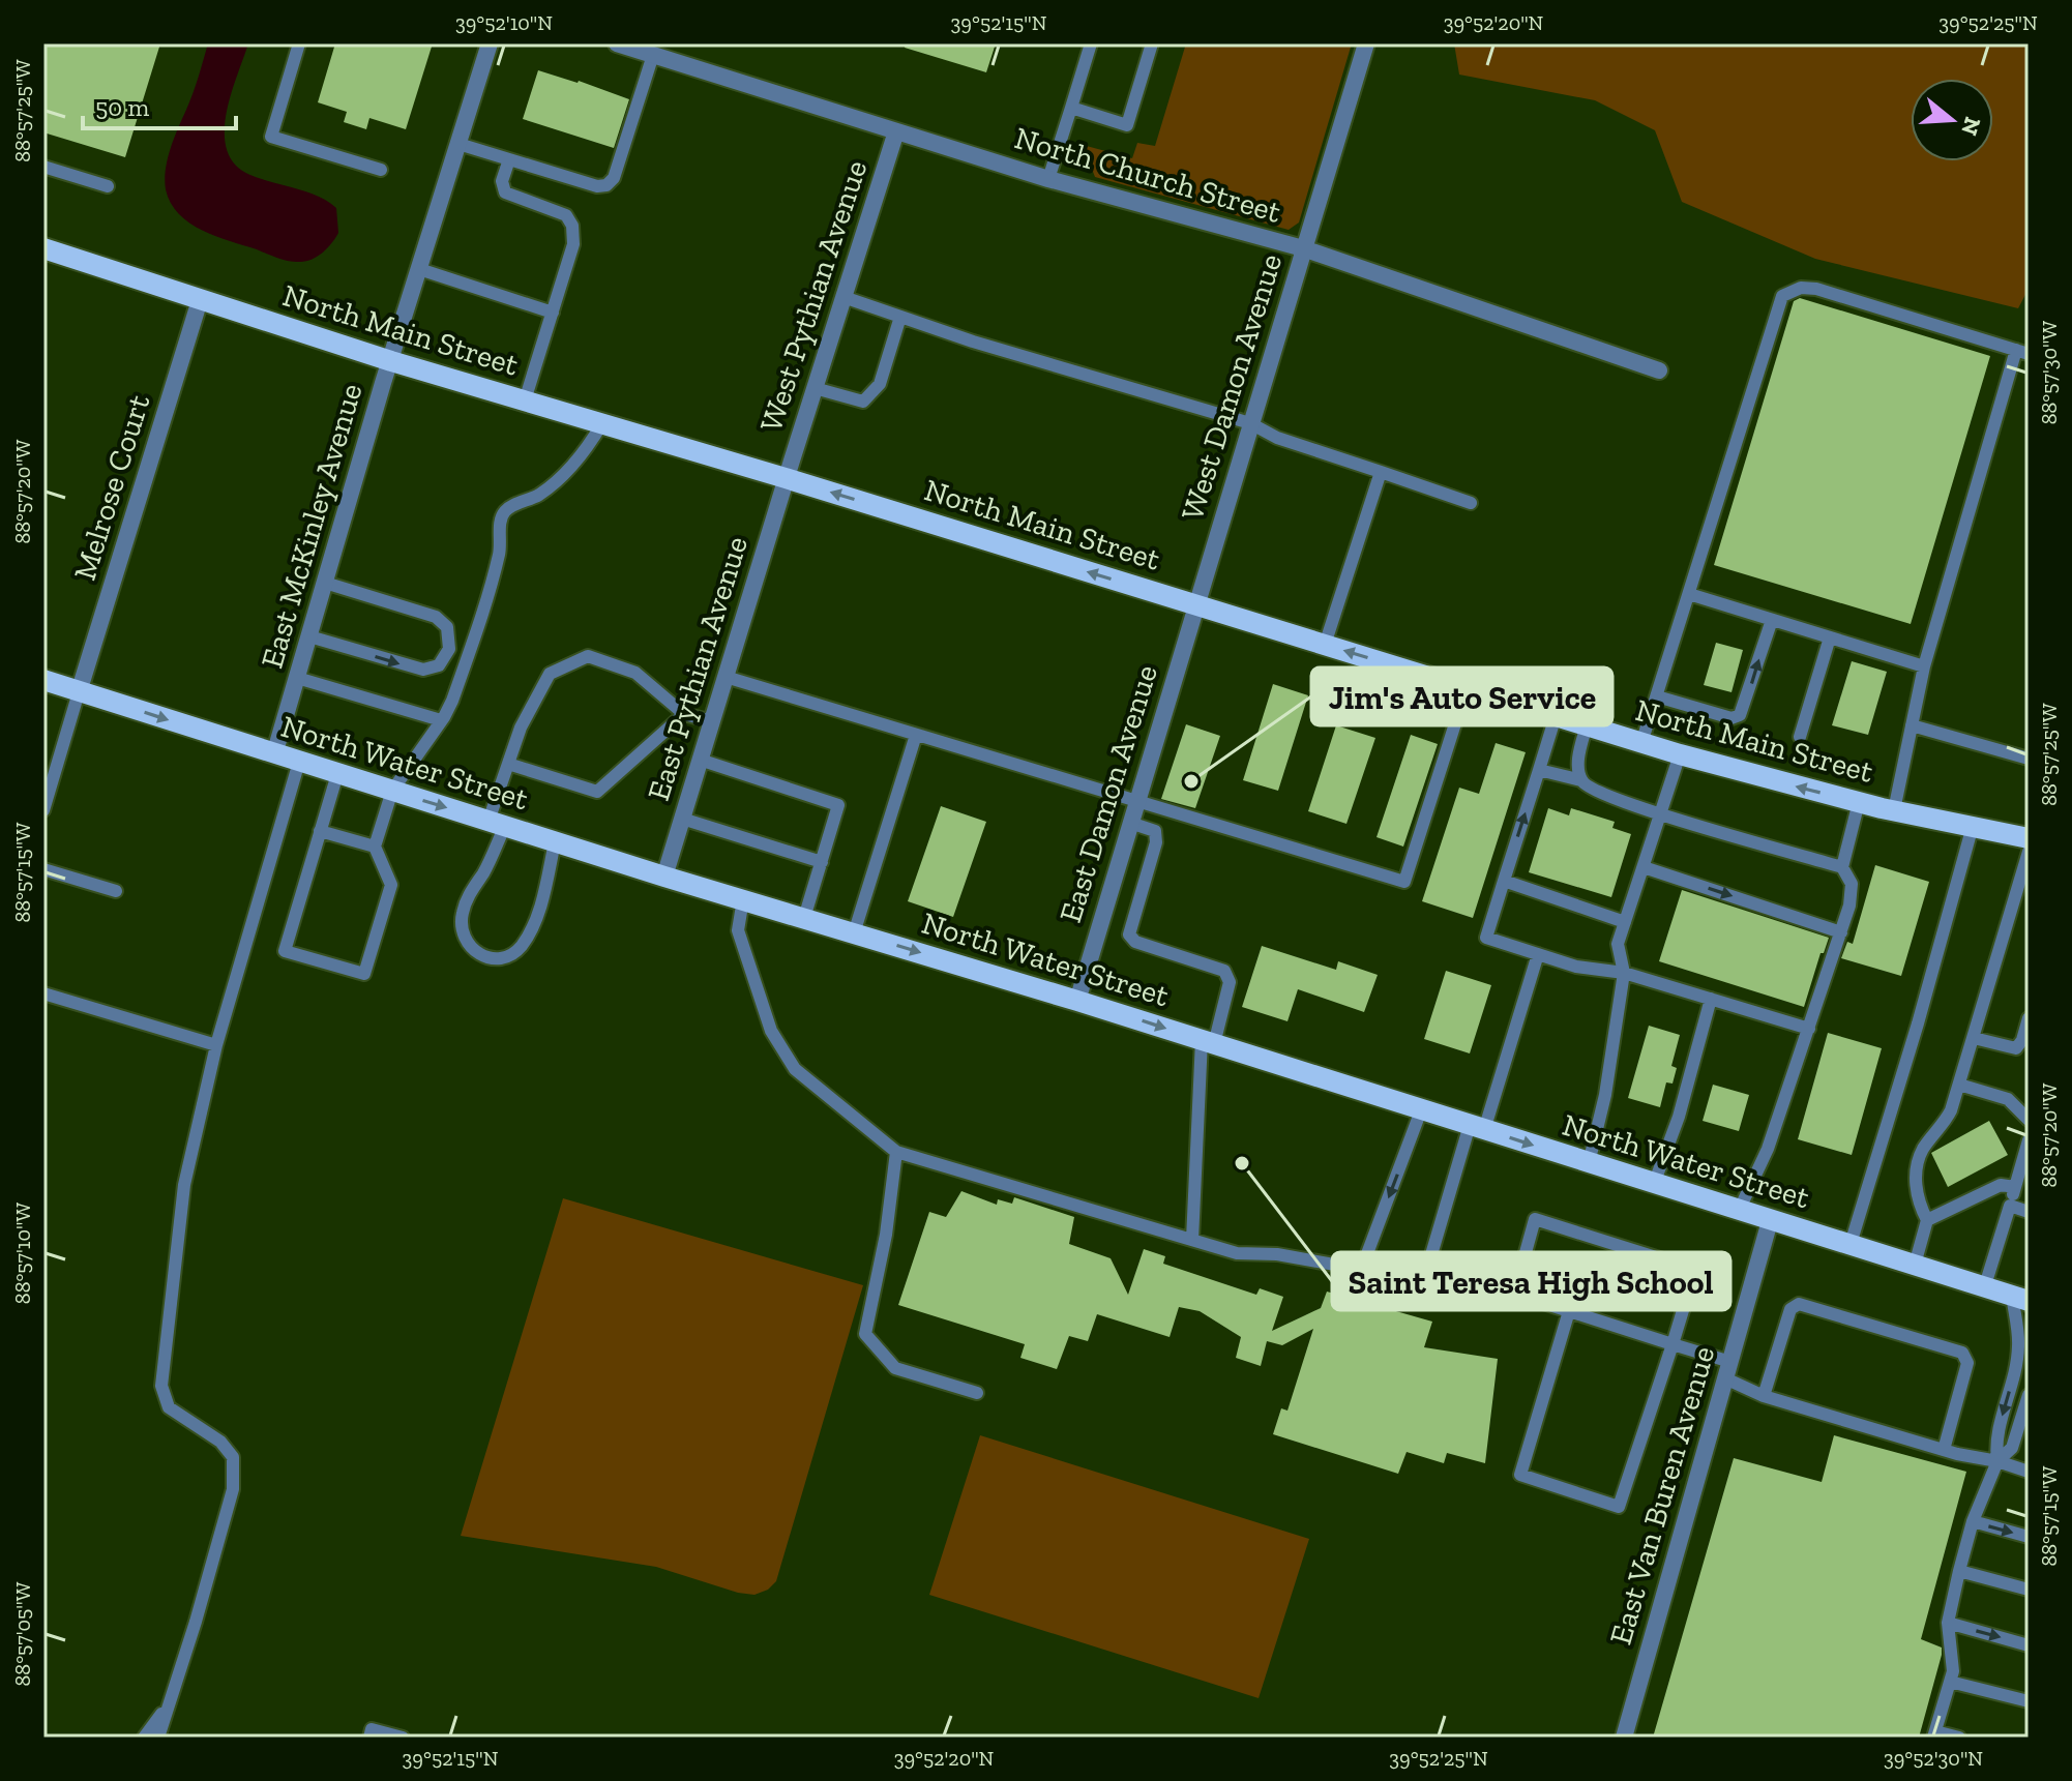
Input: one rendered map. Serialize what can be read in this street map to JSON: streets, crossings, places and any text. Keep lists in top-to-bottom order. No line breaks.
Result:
{"streets":{"main road":["North Main Street","North Water Street"],"street":["North Church Street","West Pythian Avenue","West Damon Avenue","Melrose Court","East McKinley Avenue","East Pythian Avenue","East Damon Avenue","East Van Buren Avenue"]},"crossings":[["North Church Street","West Pythian Avenue"],["North Church Street","West Damon Avenue"],["West Pythian Avenue","North Main Street"],["West Pythian Avenue","East Pythian Avenue"],["North Main Street","West Damon Avenue"],["North Main Street","Melrose Court"],["North Main Street","East McKinley Avenue"],["North Main Street","East Pythian Avenue"],["North Main Street","East Damon Avenue"],["West Damon Avenue","East Damon Avenue"],["Melrose Court","North Water Street"],["East McKinley Avenue","North Water Street"],["East Pythian Avenue","North Water Street"],["North Water Street","East Damon Avenue"],["North Water Street","East Van Buren Avenue"]],"one_way":["North Main Street","North Water Street"],"places":["Jim's Auto Service","Saint Teresa High School"],"scale_bar":"50 m","north":"right","coordinates":["39°52'10\"N","39°52'15\"N","39°52'20\"N","39°52'25\"N","88°57'25\"W","88°57'30\"W","88°57'20\"W","88°57'15\"W","88°57'10\"W","88°57'05\"W","39°52'30\"N"]}
